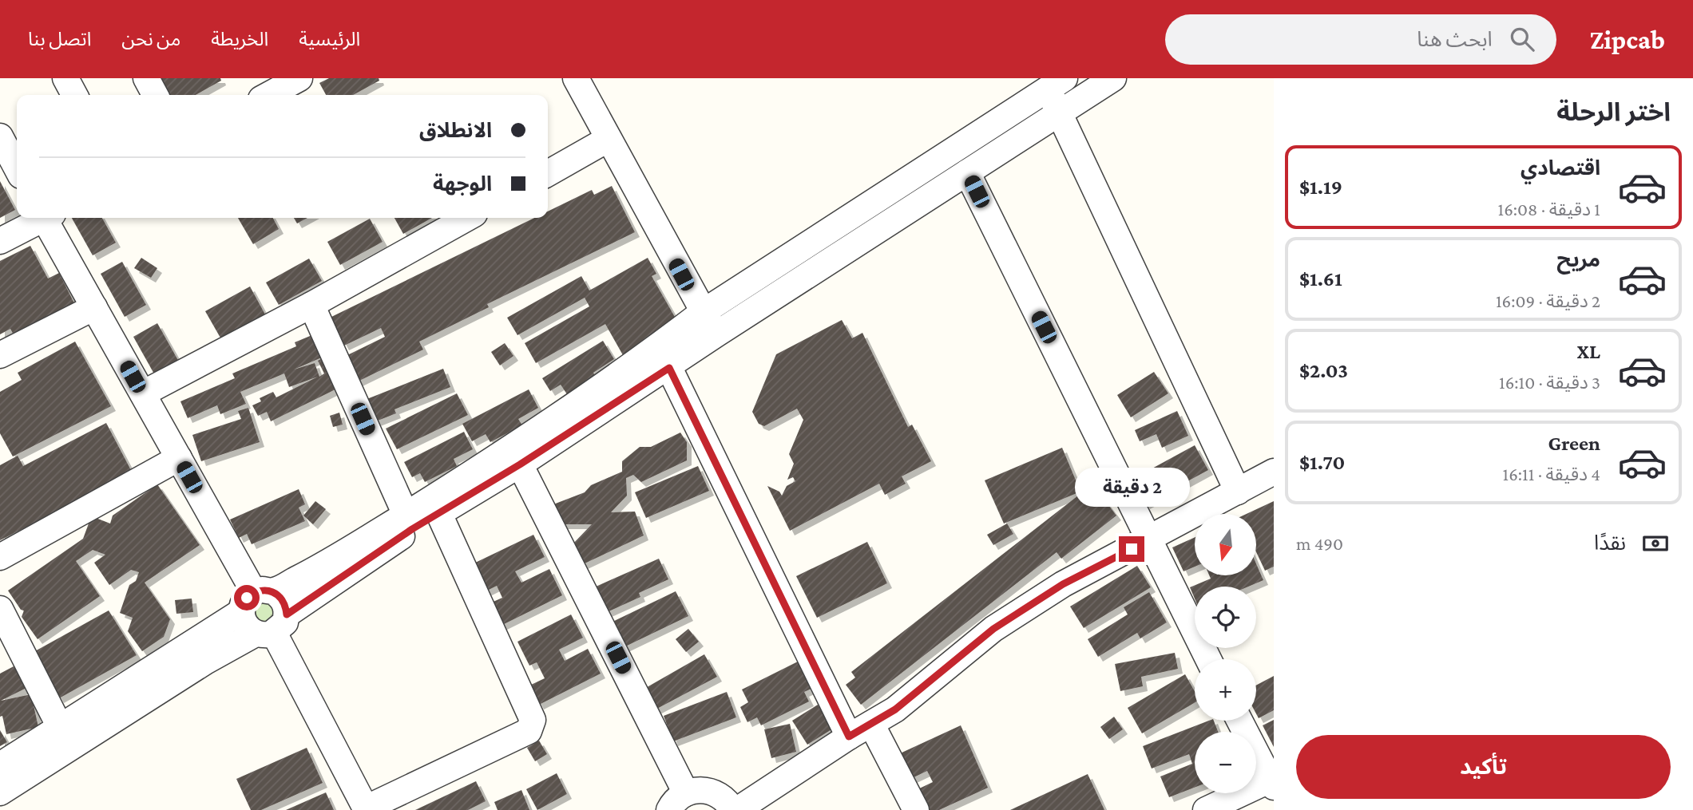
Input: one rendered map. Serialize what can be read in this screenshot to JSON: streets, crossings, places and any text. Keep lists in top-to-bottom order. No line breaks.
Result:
{"north":"bottom","page":{"header":"Zipcab","search":"ابحث هنا","nav":["الرئيسية","الخريطة","من نحن","اتصل بنا"],"heading":"اختر الرحلة","banner":["الانطلاق","الوجهة"],"list":[{"name":"اقتصادي","note":"1 دقيقة · 16:08","value":"$1.19"},{"name":"مريح","note":"2 دقيقة · 16:09","value":"$1.61"},{"name":"XL","note":"3 دقيقة · 16:10","value":"$2.03"},{"name":"Green","note":"4 دقيقة · 16:11","value":"$1.70"}],"bubble":"2 دقيقة","pay":["نقدًا","490 m"],"map_buttons":["+","−"],"buttons":"تأكيد"}}
